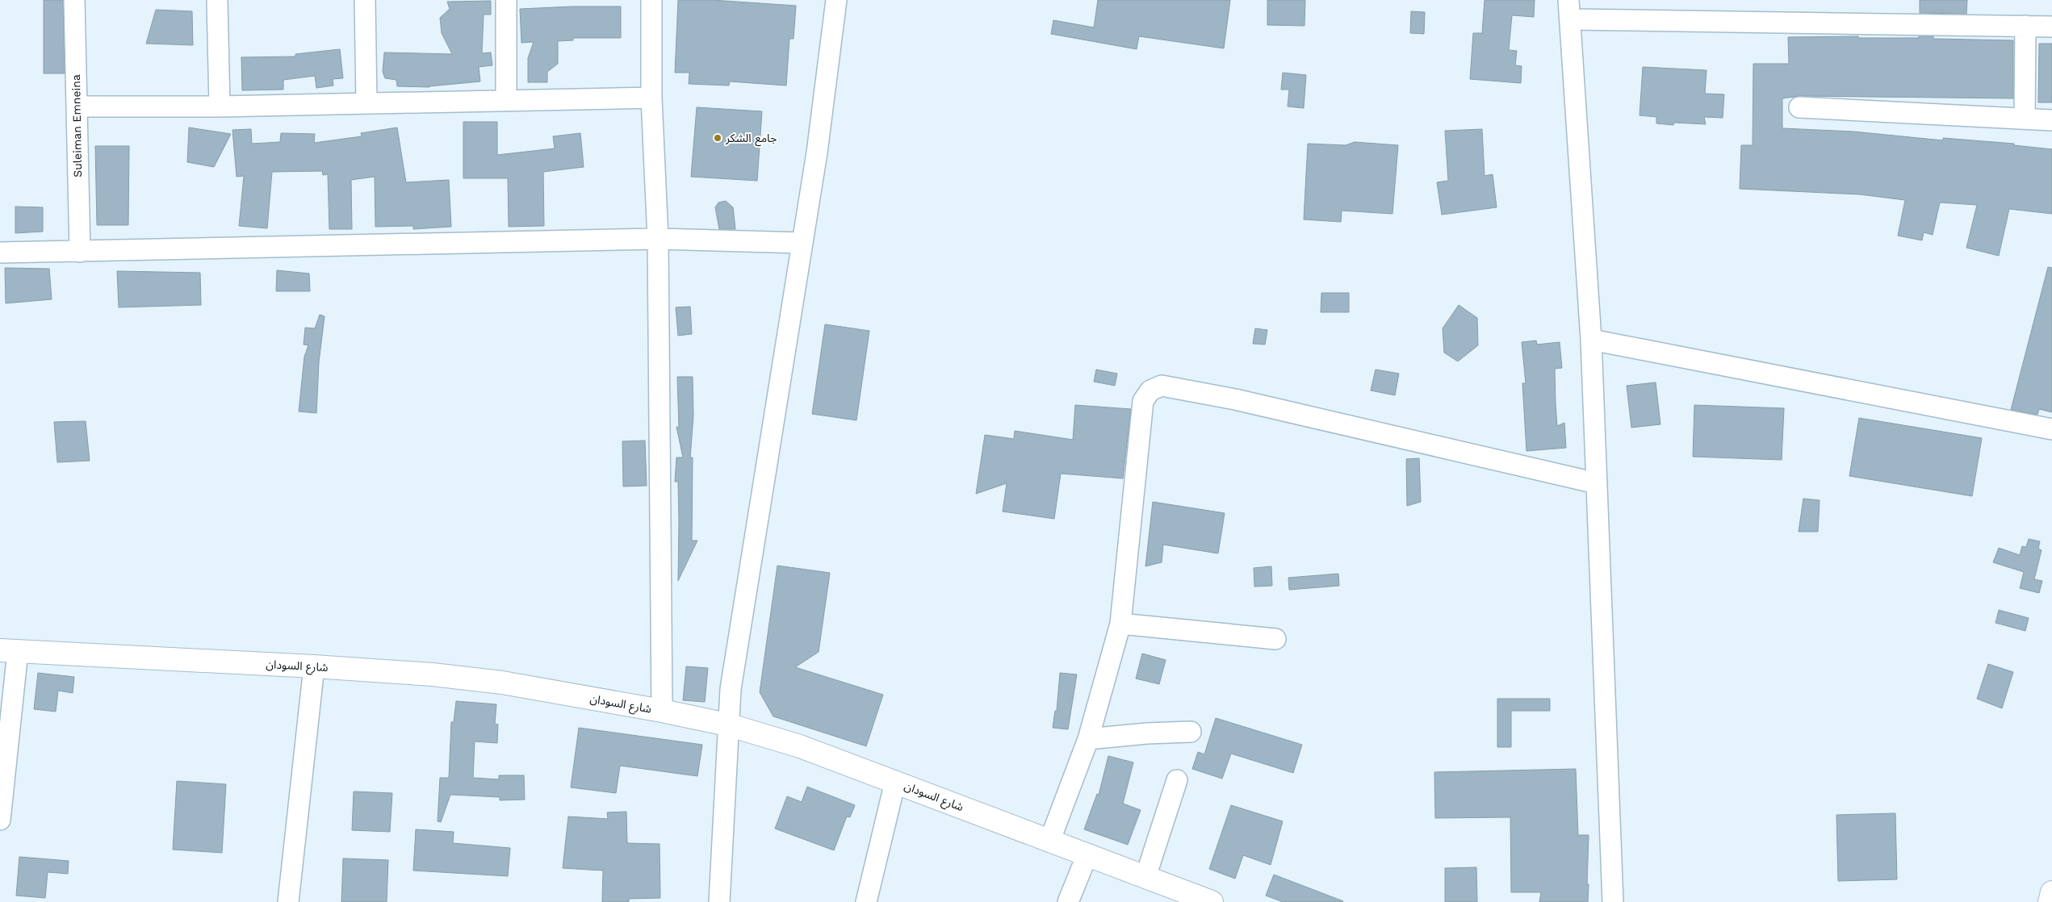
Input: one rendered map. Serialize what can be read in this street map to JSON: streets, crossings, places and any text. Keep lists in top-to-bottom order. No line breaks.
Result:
{"streets":{"main road":["شارع السودان"],"street":["Suleiman Emneina"]},"places":["جامع الشكر"]}
